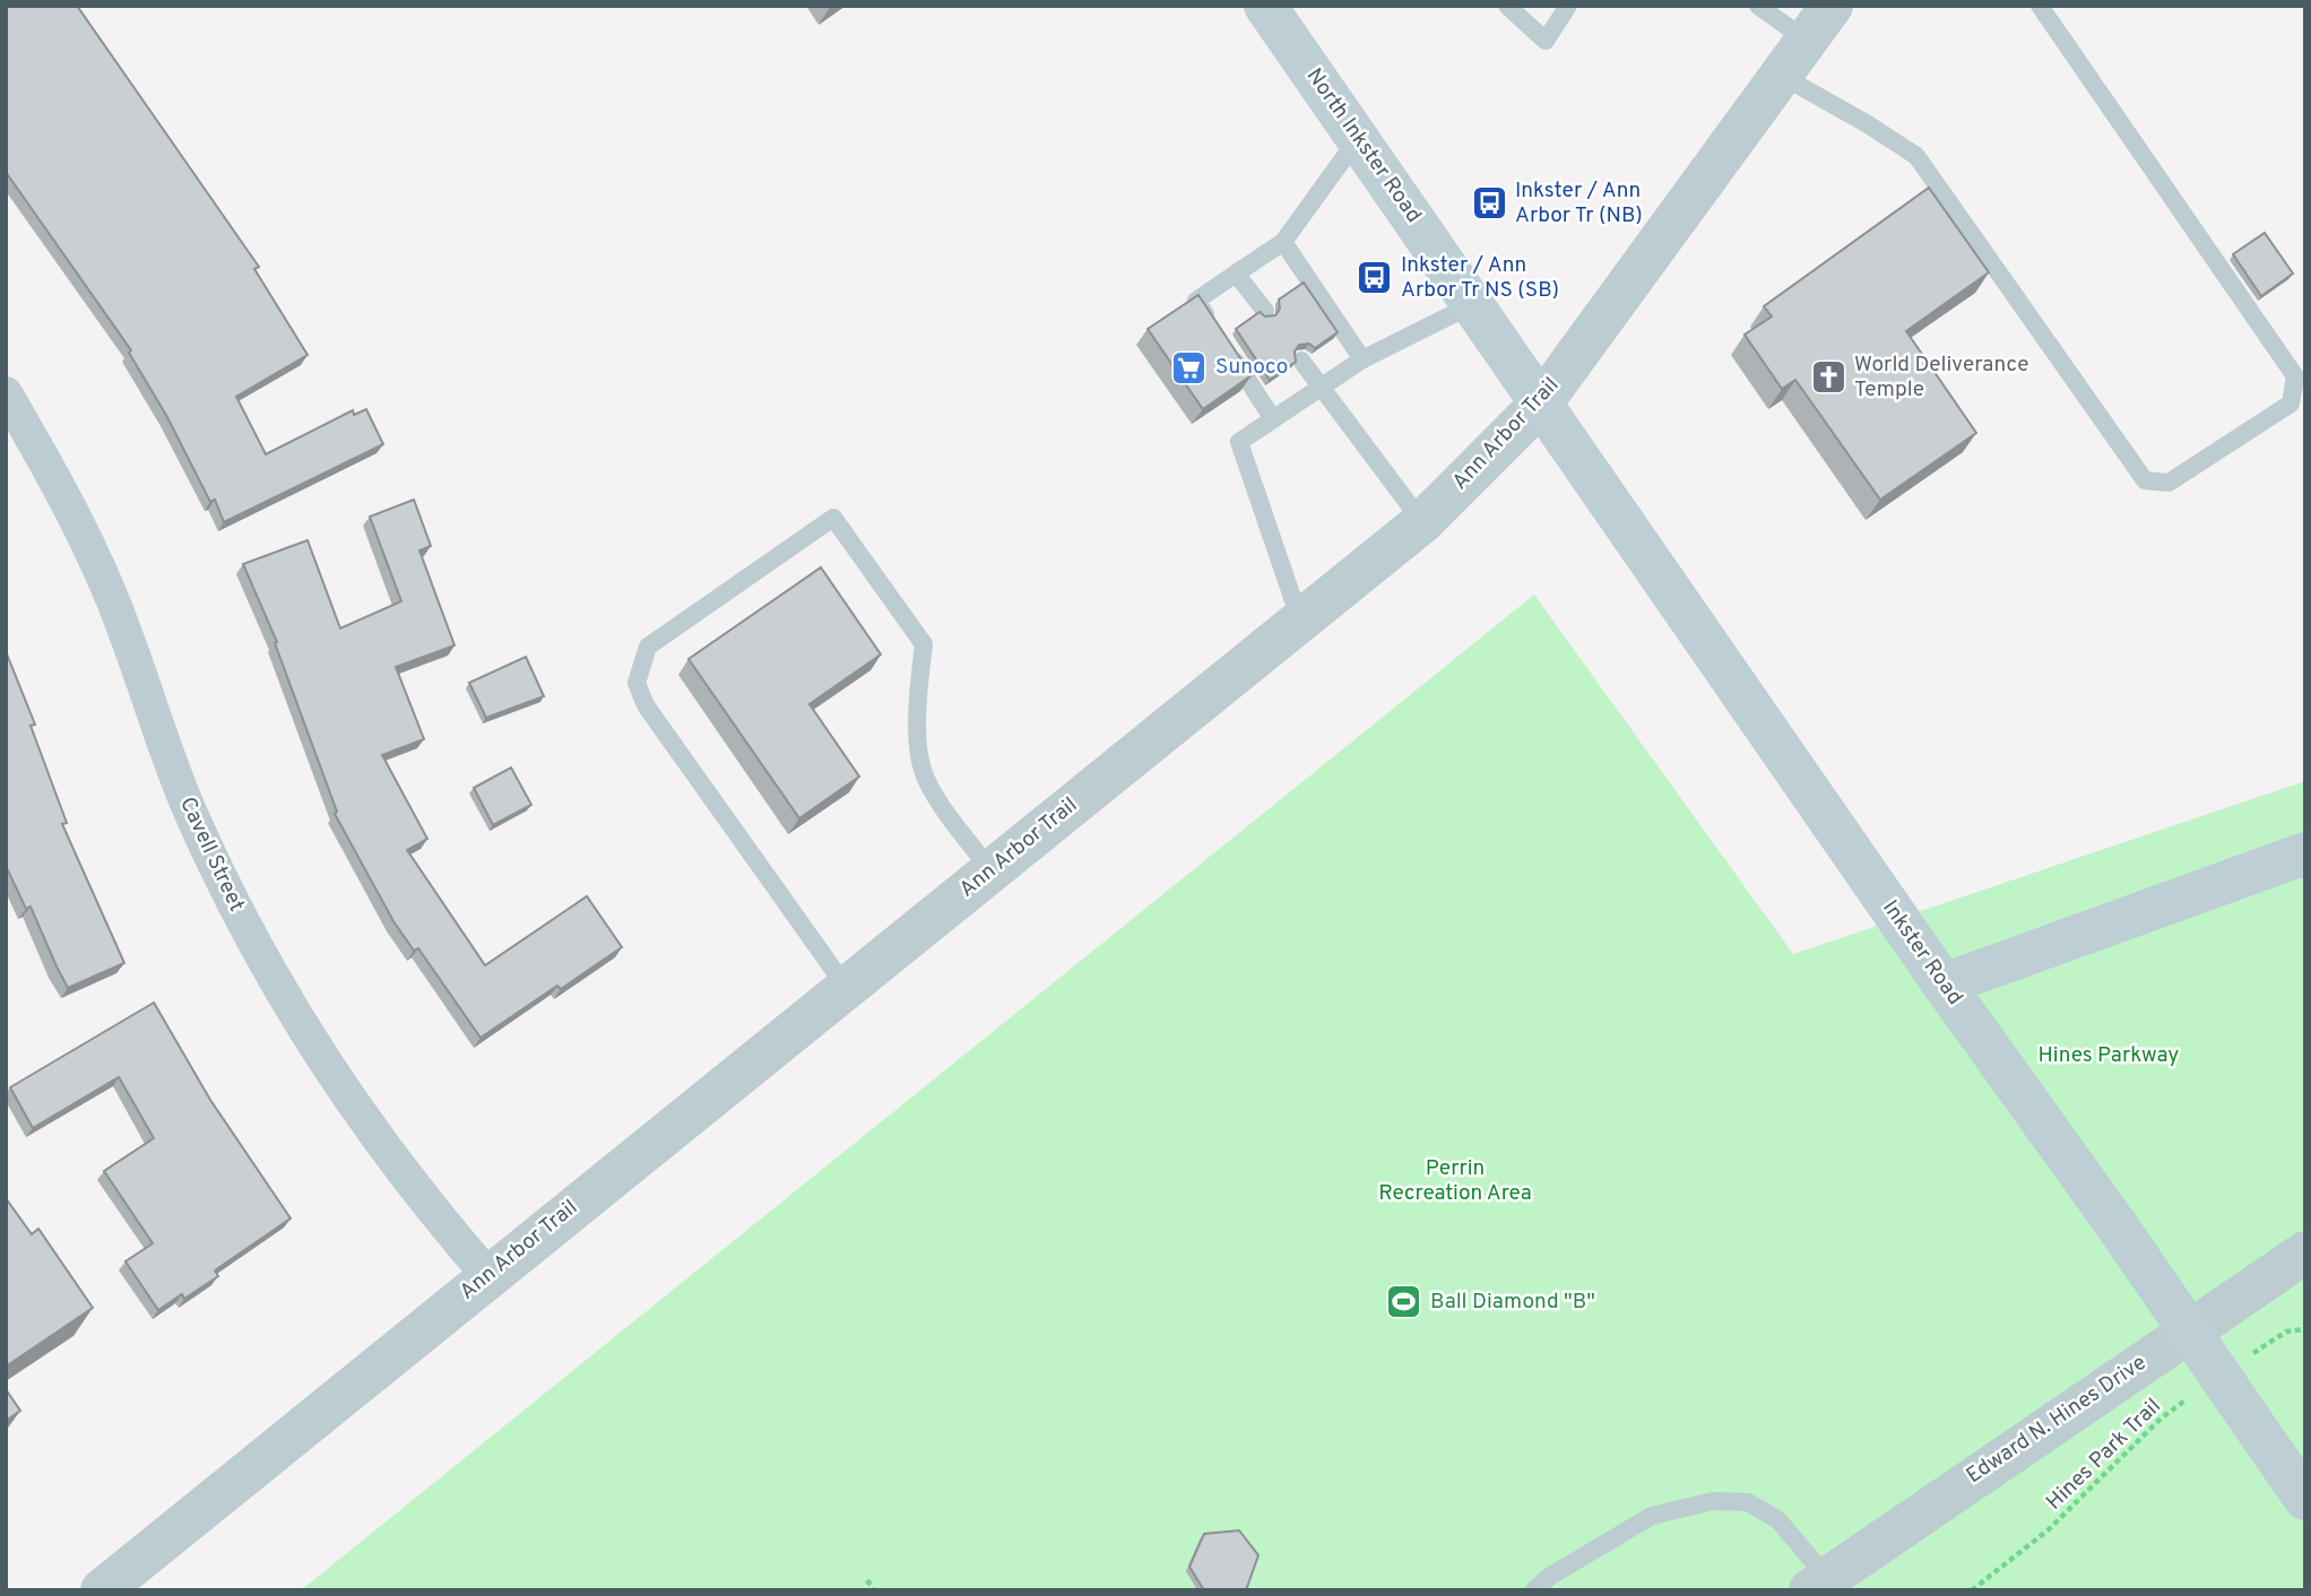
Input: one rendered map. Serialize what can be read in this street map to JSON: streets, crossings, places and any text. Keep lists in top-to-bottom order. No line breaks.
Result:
{"streets":{"main road":["North Inkster Road","Inkster Road"],"street":["Ann Arbor Trail","Cavell Street","Edward N. Hines Drive"],"path":["Hines Park Trail"]},"crossings":[["North Inkster Road","Ann Arbor Trail"],["North Inkster Road","Inkster Road"],["Ann Arbor Trail","Cavell Street"],["Ann Arbor Trail","Inkster Road"]],"parks":["Hines Parkway","Perrin Recreation Area"],"places":{"bus stop":["Inkster / Ann Arbor Tr (NB)","Inkster / Ann Arbor Tr NS (SB)"],"supermarket":["Sunoco"],"church":["World Deliverance Temple"],"sports":["Ball Diamond \"B\""]}}
